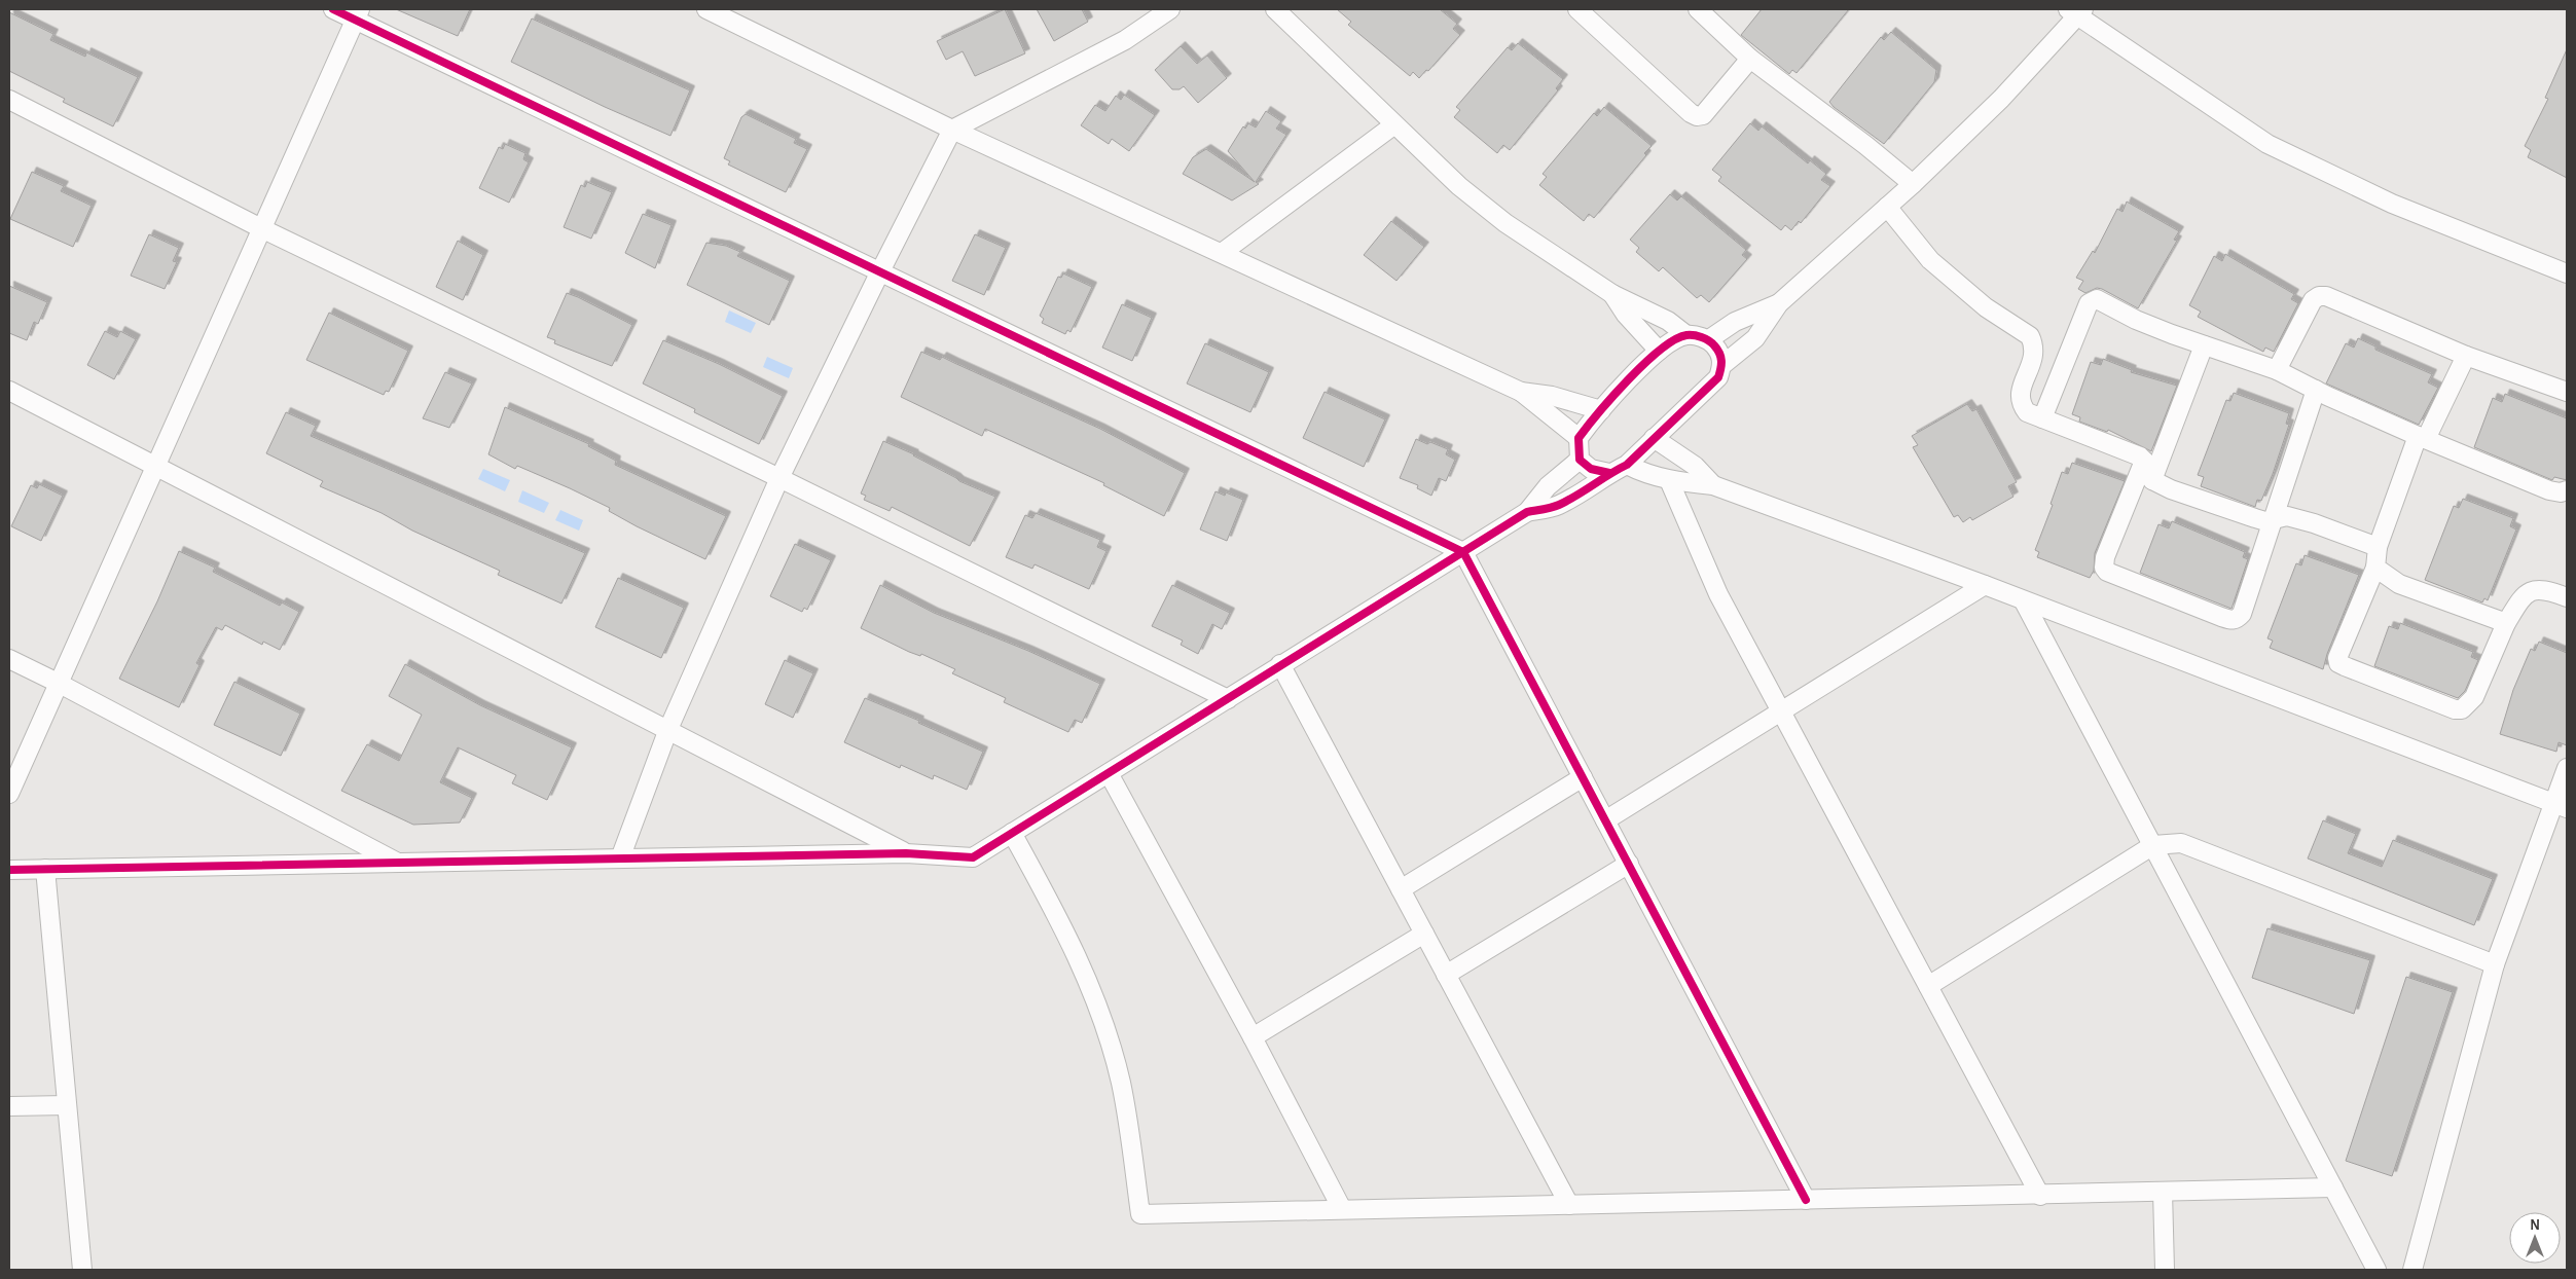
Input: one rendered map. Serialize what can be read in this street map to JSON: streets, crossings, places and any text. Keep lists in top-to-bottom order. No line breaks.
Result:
{"north":"top"}
